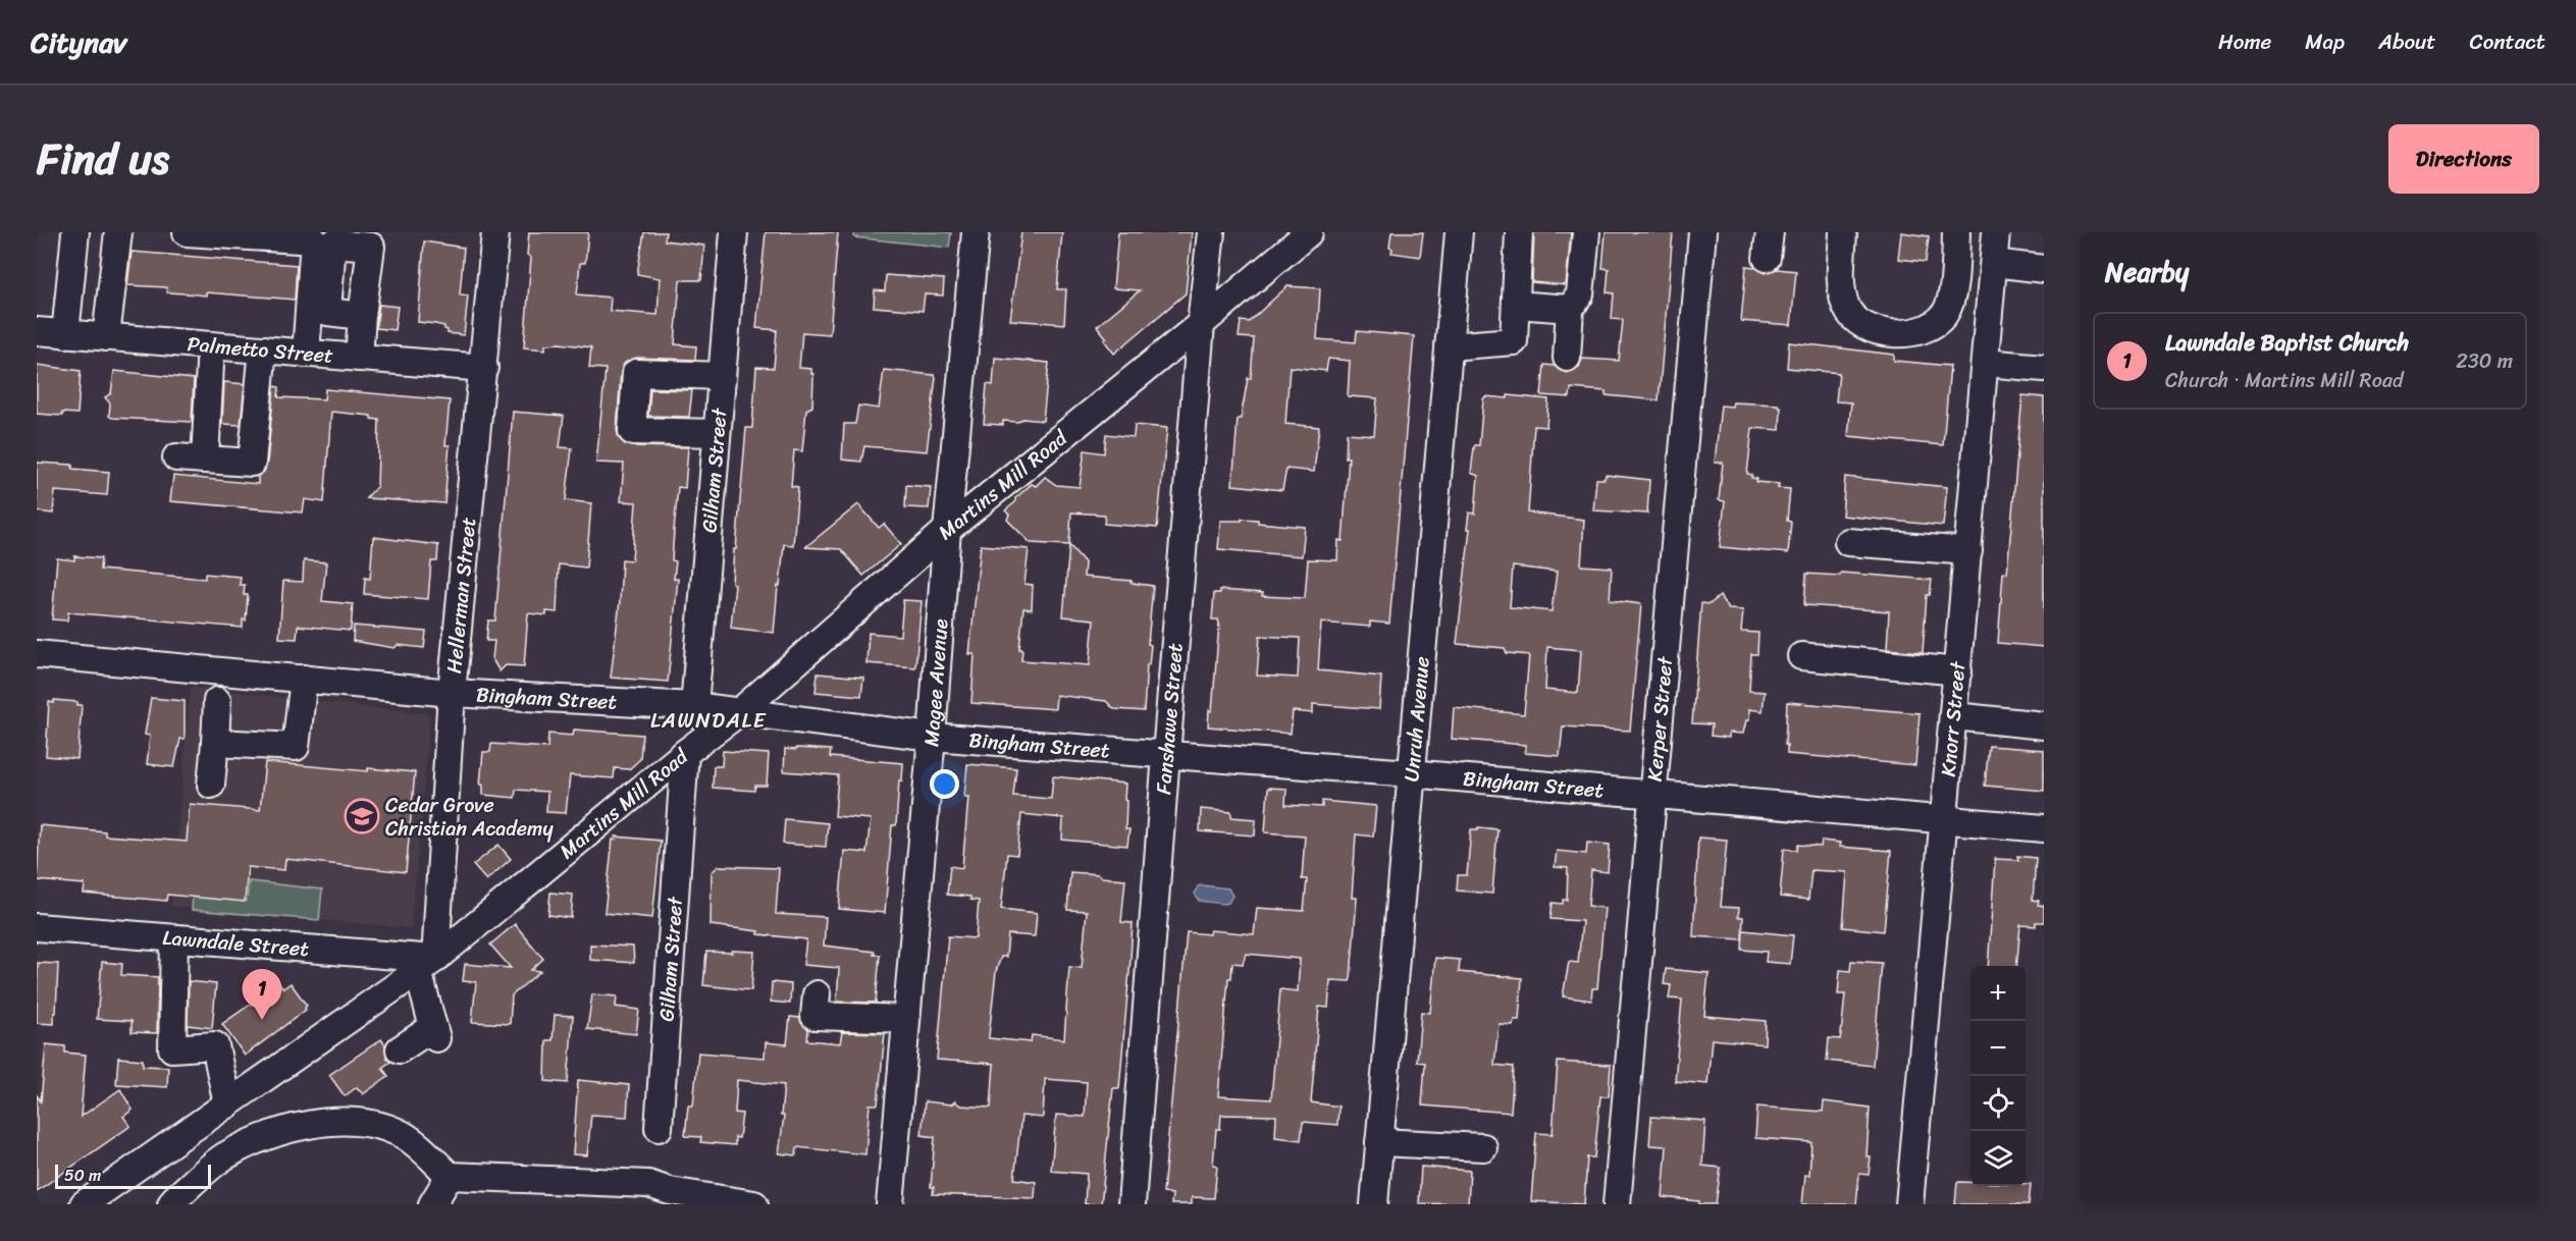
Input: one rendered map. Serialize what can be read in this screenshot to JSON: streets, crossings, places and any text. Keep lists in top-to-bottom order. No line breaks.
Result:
{"streets":{"street":["Palmetto Street","Gilham Street","Martins Mill Road","Hellerman Street","Magee Avenue","Bingham Street","Fanshawe Street","Unruh Avenue","Kerper Street","Knorr Street","Lawndale Street"]},"crossings":[["Palmetto Street","Hellerman Street"],["Gilham Street","Martins Mill Road"],["Gilham Street","Bingham Street"],["Martins Mill Road","Hellerman Street"],["Martins Mill Road","Magee Avenue"],["Martins Mill Road","Bingham Street"],["Martins Mill Road","Fanshawe Street"],["Martins Mill Road","Lawndale Street"],["Hellerman Street","Bingham Street"],["Hellerman Street","Lawndale Street"],["Magee Avenue","Bingham Street"],["Bingham Street","Fanshawe Street"],["Bingham Street","Unruh Avenue"],["Bingham Street","Kerper Street"],["Bingham Street","Knorr Street"]],"districts":["LAWNDALE"],"places":{"school or university":["Cedar Grove Christian Academy"]},"scale_bar":"50 m","page":{"header":"Citynav","nav":["Home","Map","About","Contact"],"title":"Find us","buttons":"Directions","heading":"Nearby","list":[{"mark":"1","name":"Lawndale Baptist Church","note":"Church · Martins Mill Road","value":"230 m"}],"map_buttons":["+","−"],"pins":"1","scale":"50 m"}}
